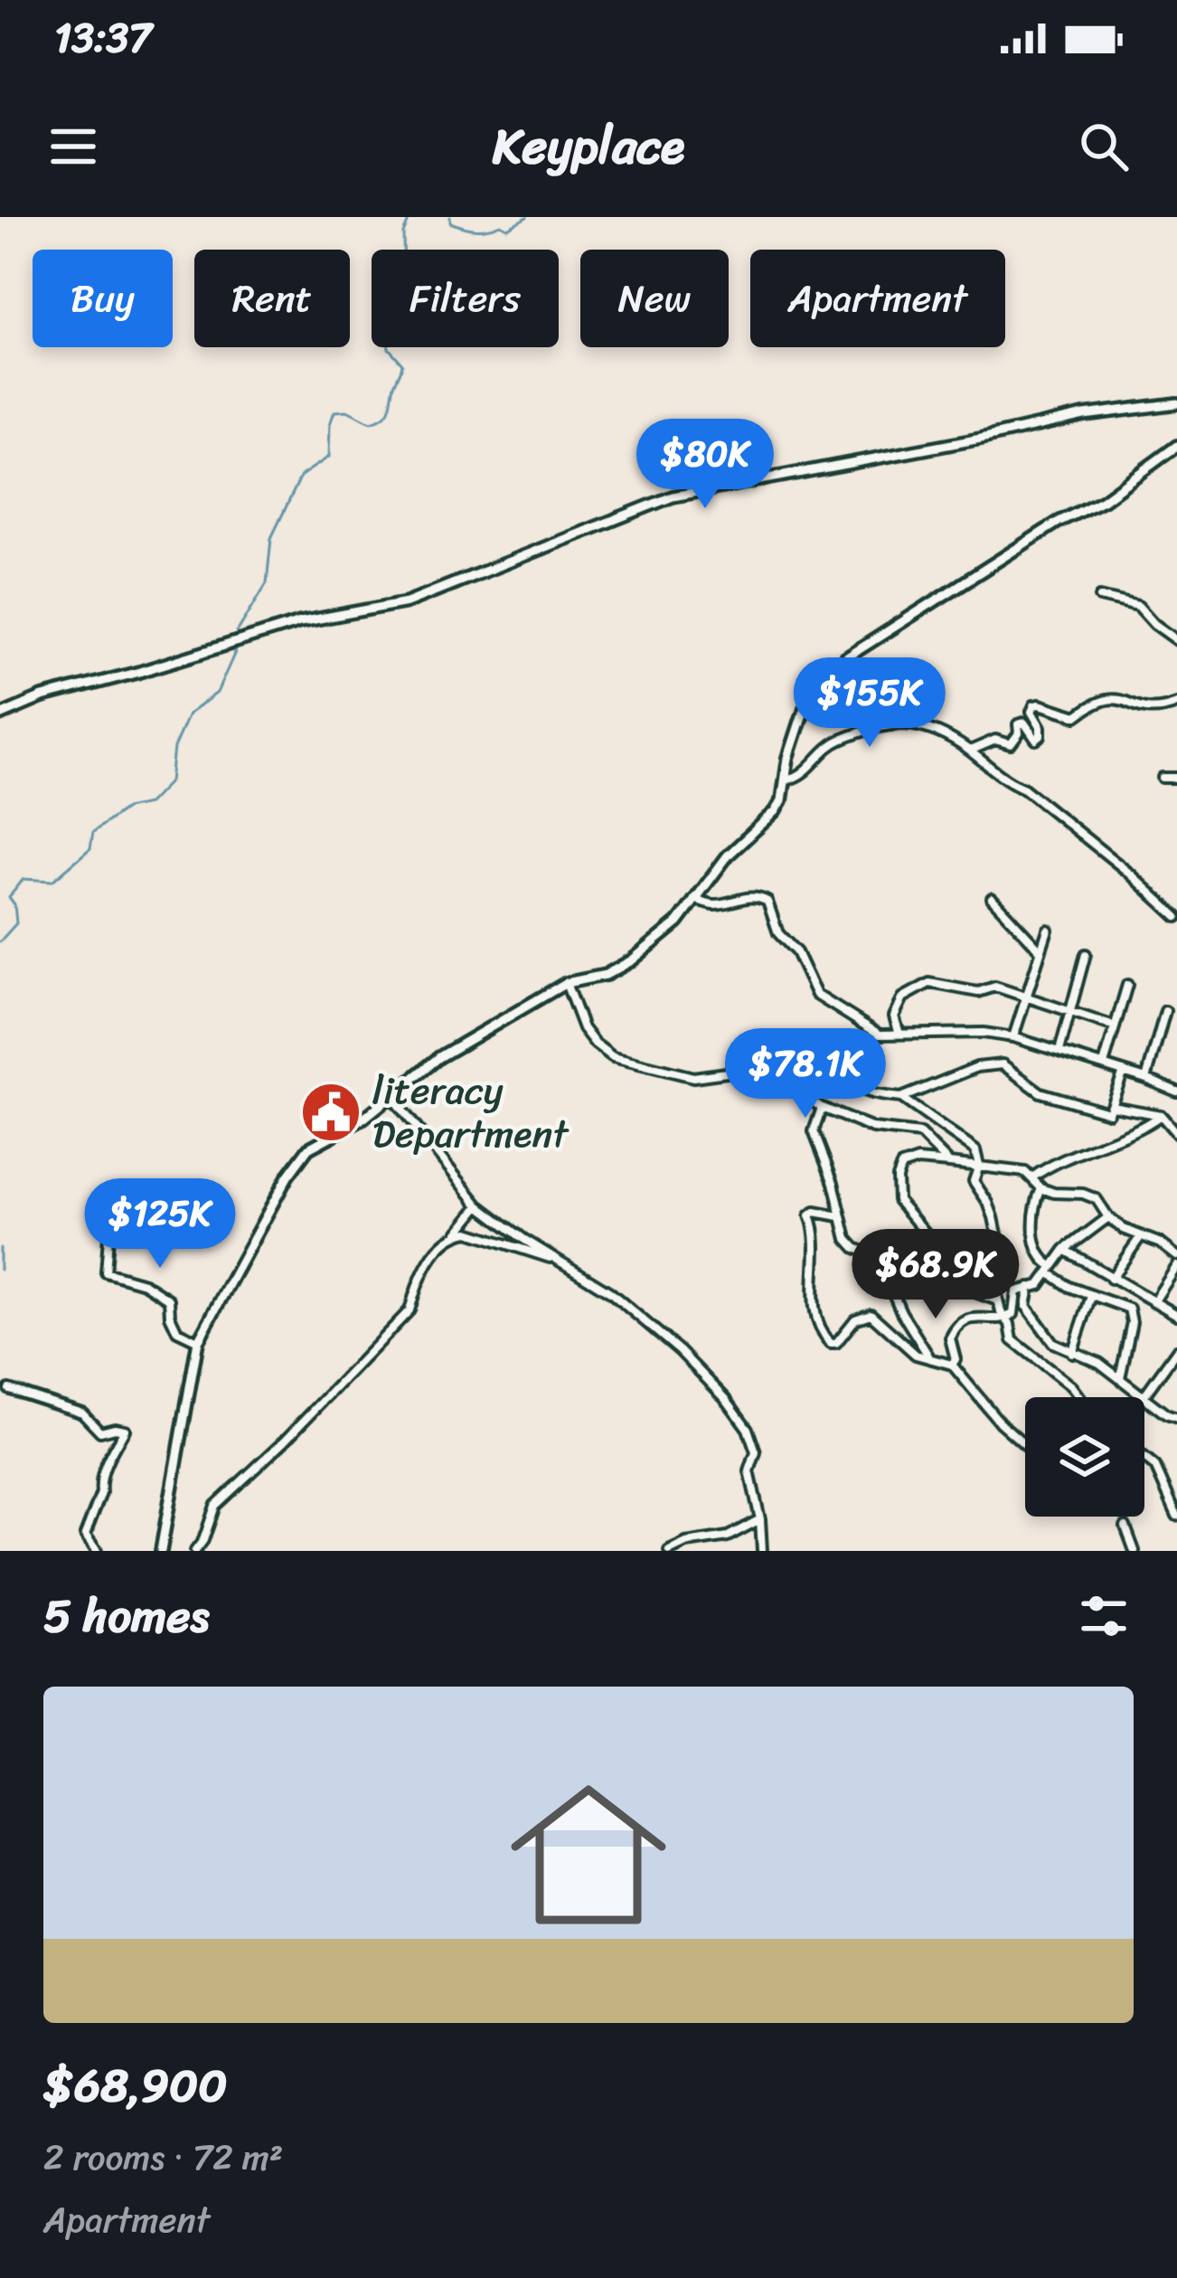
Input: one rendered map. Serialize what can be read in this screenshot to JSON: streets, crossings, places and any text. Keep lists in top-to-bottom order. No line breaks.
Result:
{"places":{"public building":["literacy Department"]},"page":{"status":"13:37","header":"Keyplace","chip":["Buy","Rent","Filters","New","Apartment"],"price":["$80K","$155K","$78.1K","$125K","$68.9K"],"heading":"5 homes","list":[{"name":"$68,900","note":"2 rooms · 72 m² · Apartment"}]}}
